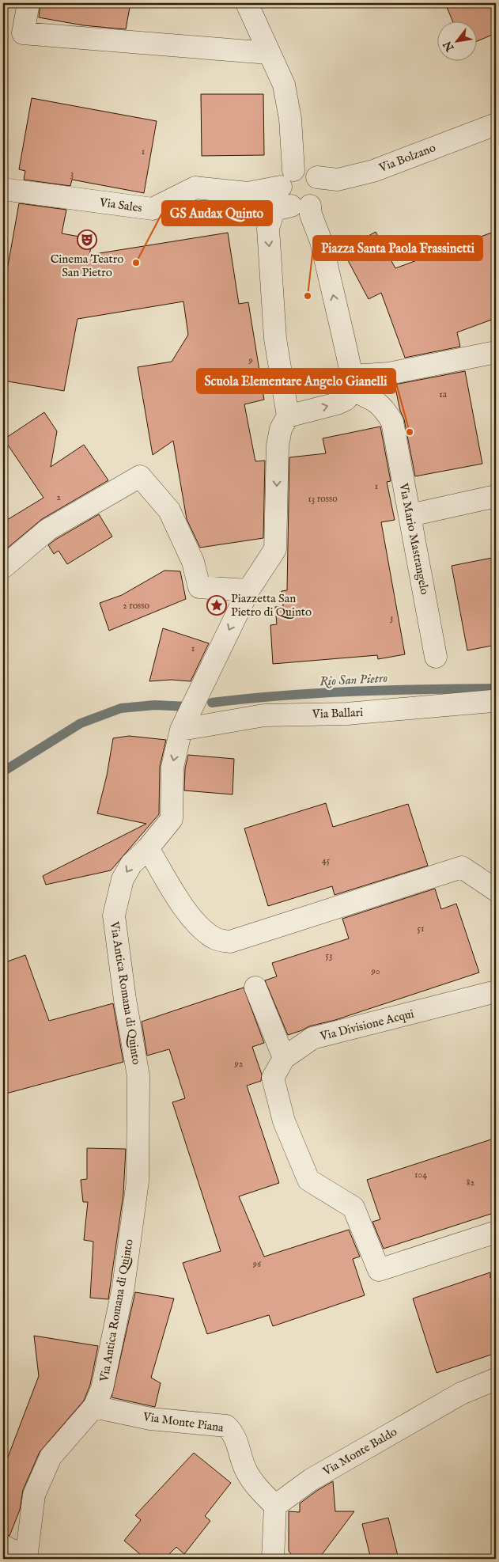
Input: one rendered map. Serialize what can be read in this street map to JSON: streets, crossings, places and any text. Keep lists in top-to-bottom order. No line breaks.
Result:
{"streets":{"street":["Via Bolzano","Via Sales","Via Mario Mastrangelo","Via Ballari","Via Antica Romana di Quinto","Via Divisione Acqui","Via Monte Piana","Via Monte Baldo"]},"crossings":[["Via Bolzano","Via Sales"],["Via Ballari","Via Antica Romana di Quinto"],["Via Antica Romana di Quinto","Via Monte Piana"],["Via Monte Piana","Via Monte Baldo"]],"one_way":["Via Antica Romana di Quinto"],"water":["Rio San Pietro"],"places":{"theatre":["Cinema Teatro San Pietro"],"other":["GS Audax Quinto","Piazza Santa Paola Frassinetti","Scuola Elementare Angelo Gianelli"],"place":["Piazzetta San Pietro di Quinto"]},"house_numbers":["1","3","9","1a","1","2","13 rosso","2 rosso","3","1","45","51","53","90","92","104","82","96"],"north":"bottom left"}
